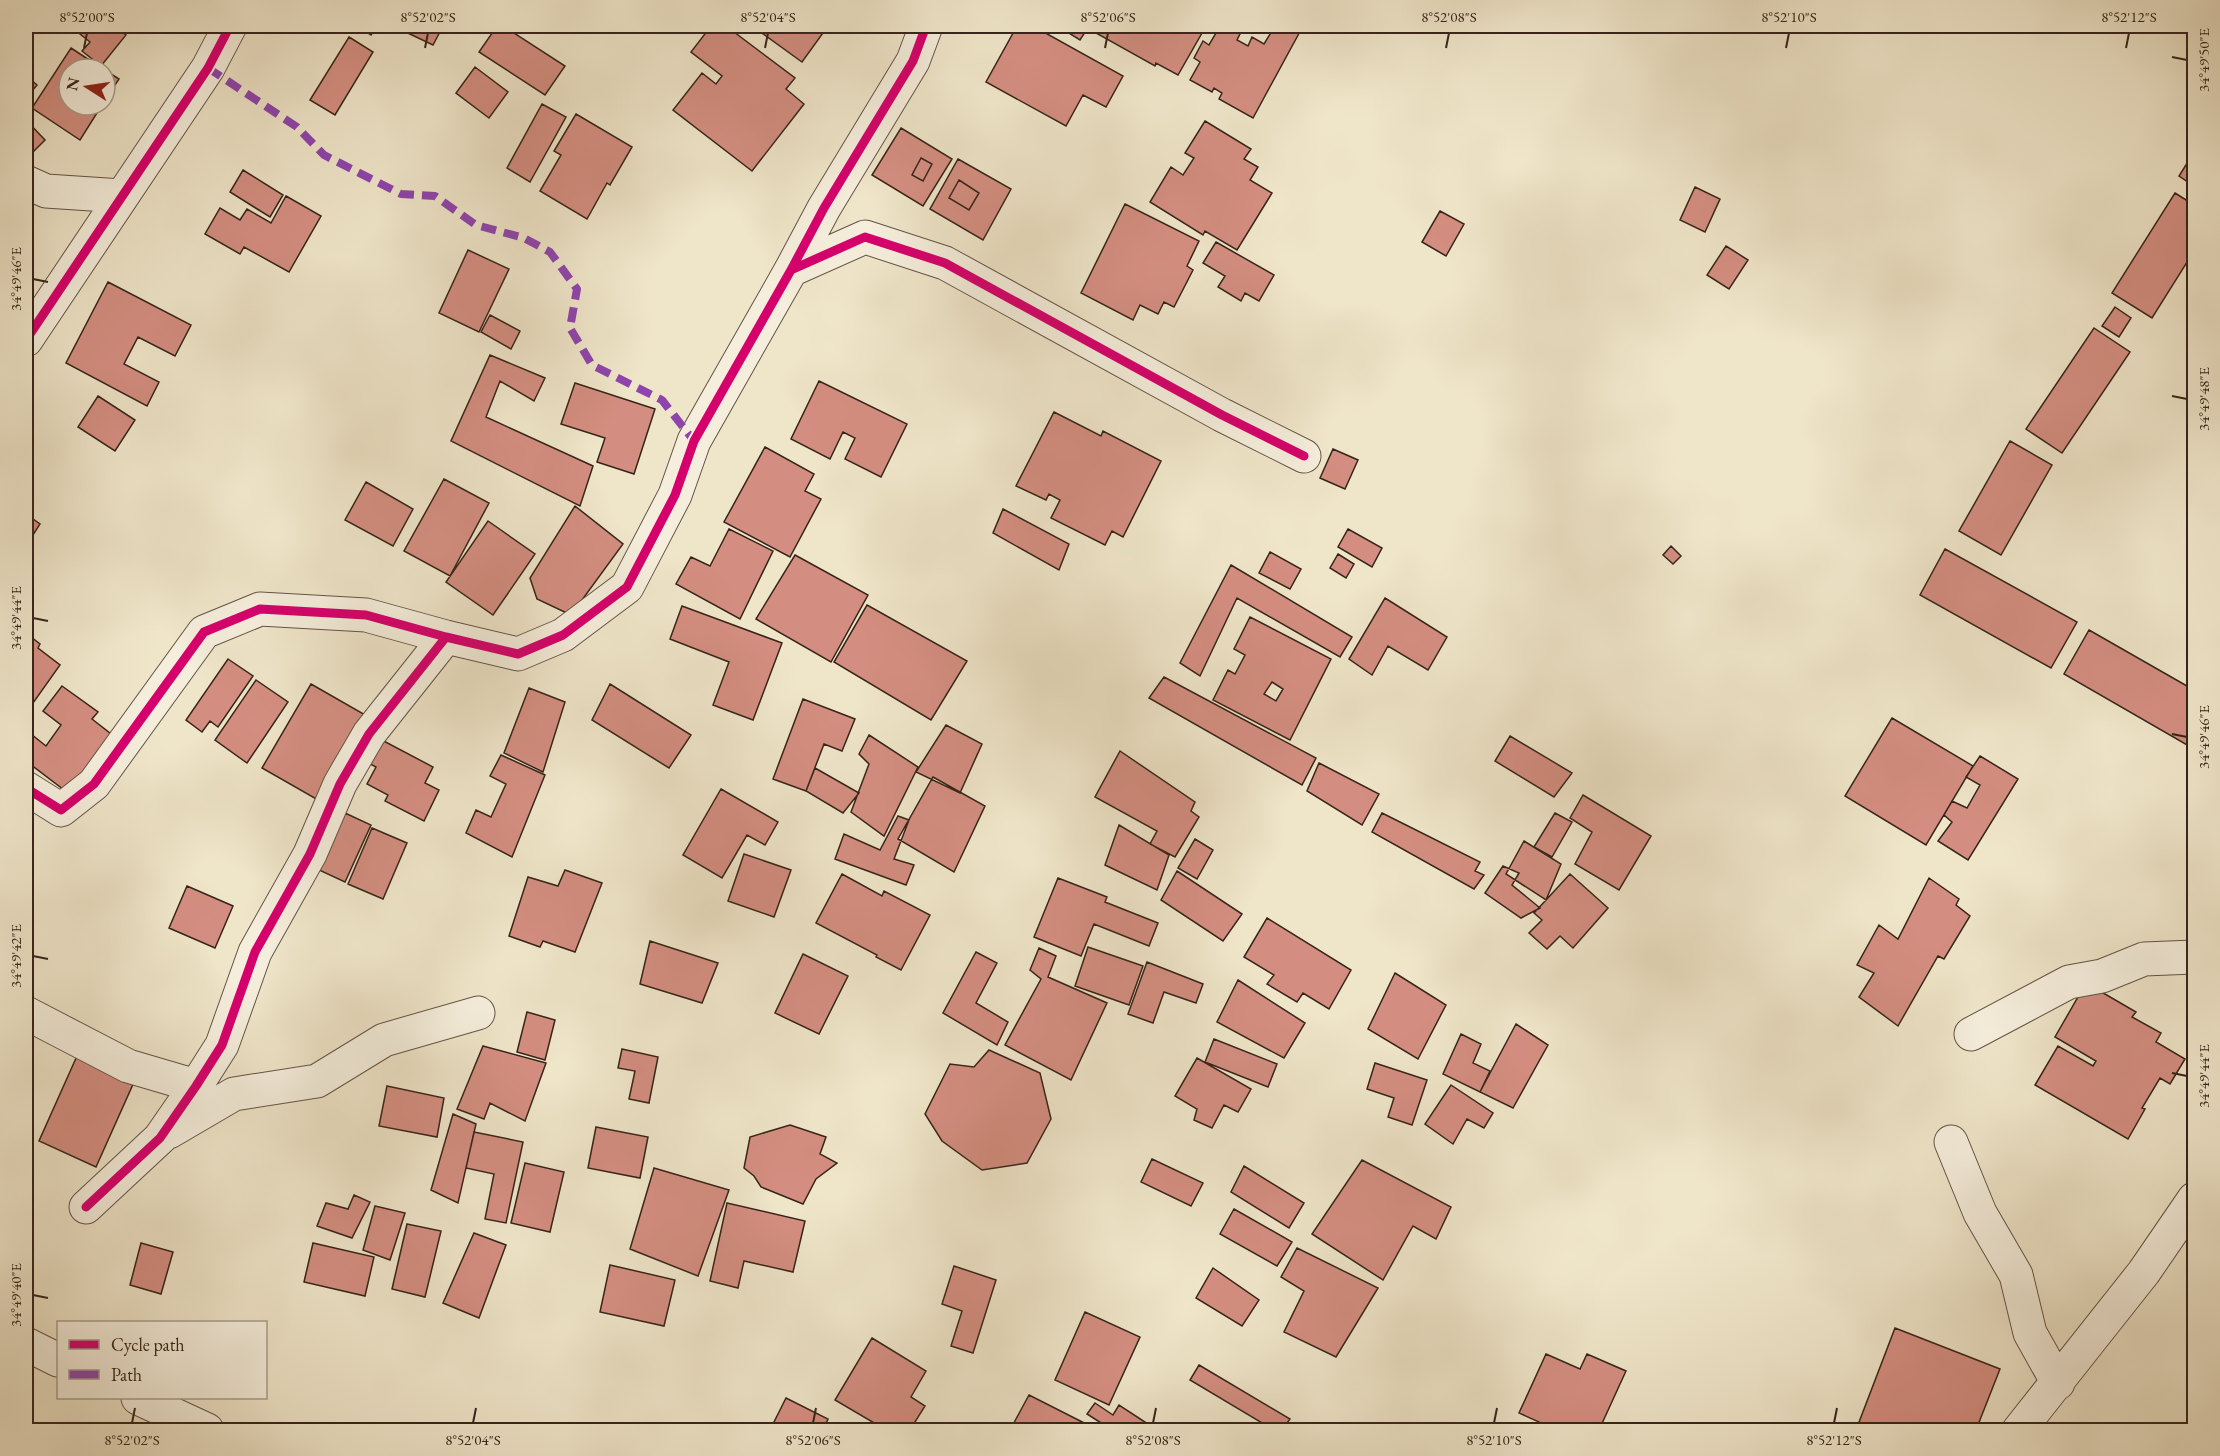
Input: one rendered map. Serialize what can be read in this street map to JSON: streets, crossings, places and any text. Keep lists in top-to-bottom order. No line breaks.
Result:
{"legend":["Cycle path","Path"],"north":"left","coordinates":["8°52'00\"S","8°52'02\"S","8°52'04\"S","8°52'06\"S","8°52'08\"S","8°52'10\"S","8°52'12\"S","34°49'50\"E","34°49'46\"E","34°49'48\"E","34°49'44\"E","34°49'42\"E","34°49'40\"E"]}
